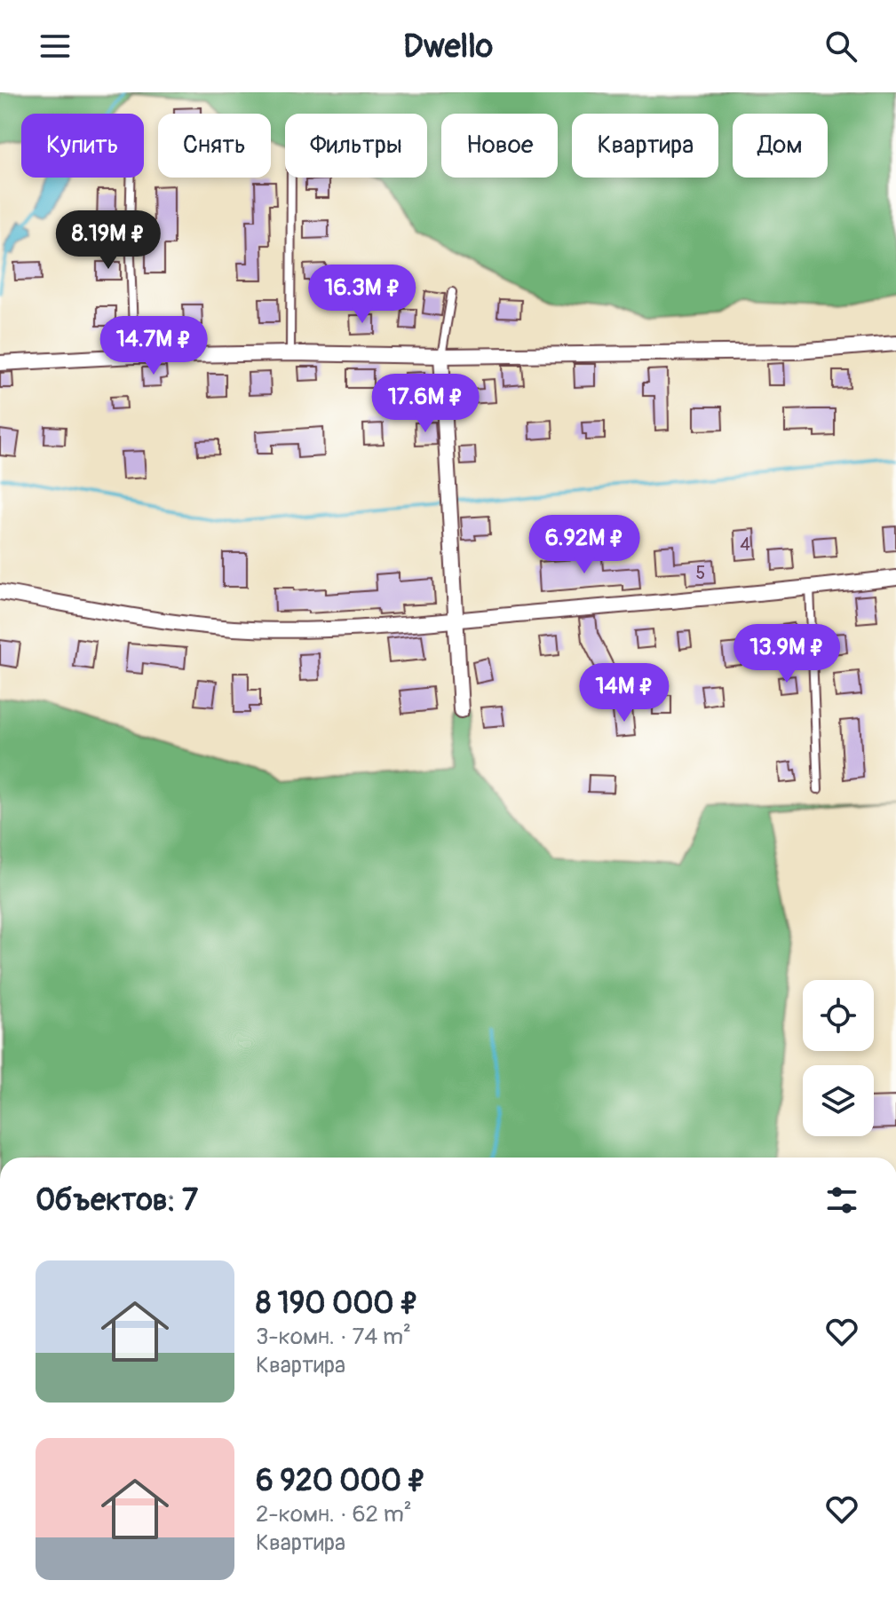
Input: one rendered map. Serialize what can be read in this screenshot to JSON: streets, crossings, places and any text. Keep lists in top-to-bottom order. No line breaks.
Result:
{"house_numbers":["4","5"],"page":{"header":"Dwello","chip":["Купить","Снять","Фильтры","Новое","Квартира","Дом"],"price":["8.19M ₽","16.3M ₽","14.7M ₽","17.6M ₽","6.92M ₽","13.9M ₽","14M ₽"],"heading":"Объектов: 7","list":[{"name":"8 190 000 ₽","note":"3-комн. · 74 m² · Квартира"},{"name":"6 920 000 ₽","note":"2-комн. · 62 m² · Квартира"}]}}
